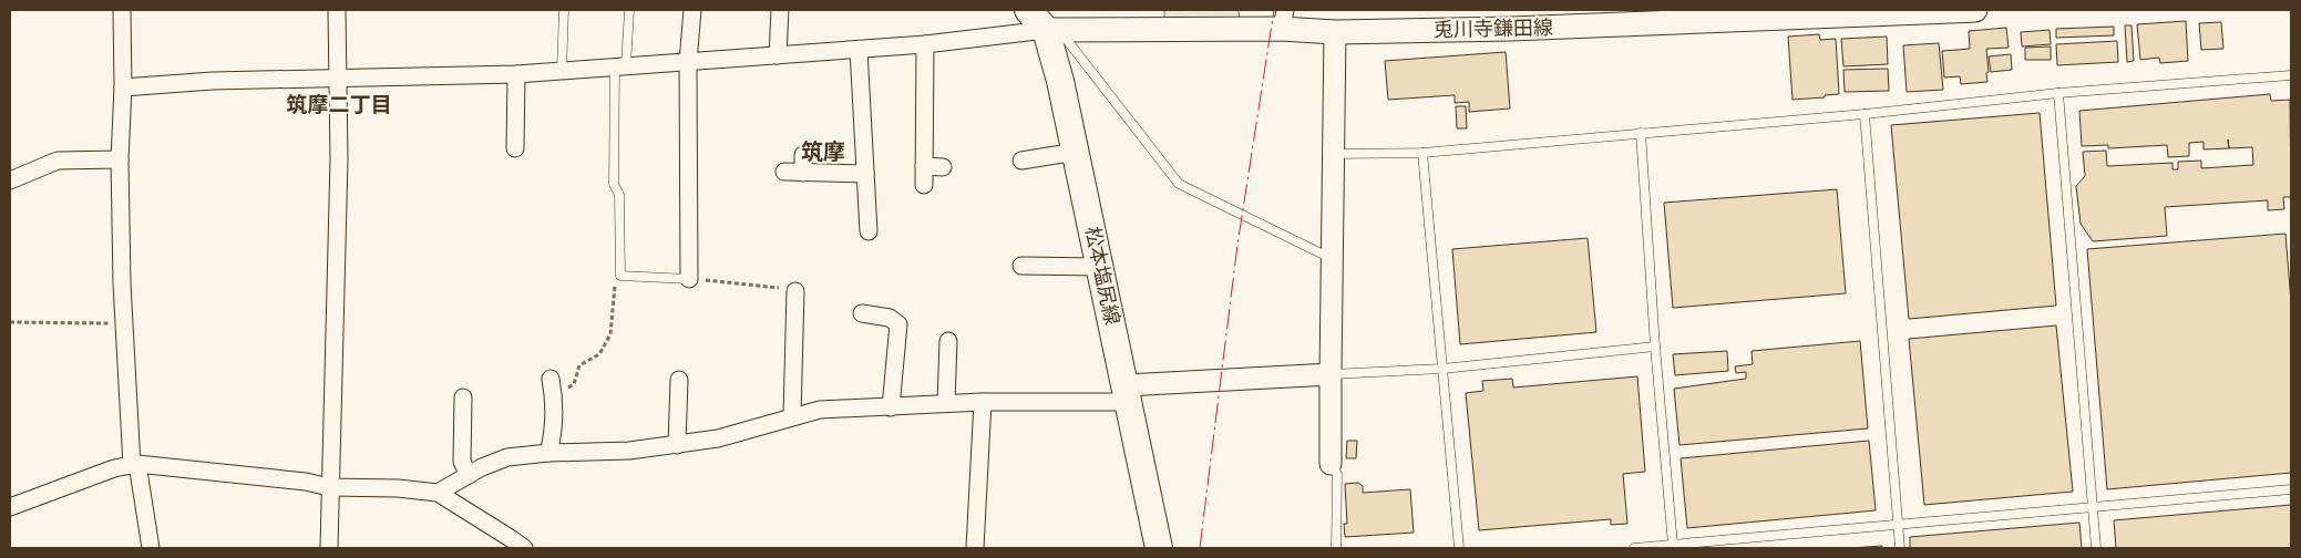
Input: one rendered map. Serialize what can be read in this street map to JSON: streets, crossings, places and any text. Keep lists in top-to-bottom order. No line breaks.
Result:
{"streets":{"main road":["兎川寺鎌田線","松本塩尻線"]},"crossings":[["兎川寺鎌田線","松本塩尻線"]],"districts":["筑摩二丁目","筑摩"]}
